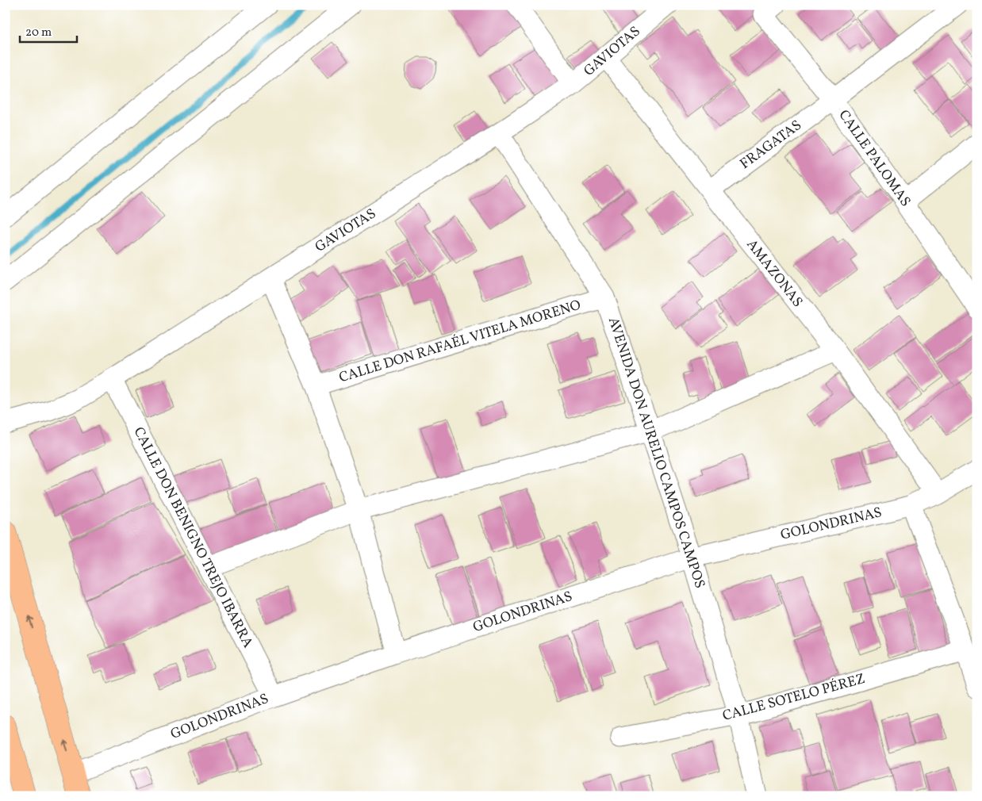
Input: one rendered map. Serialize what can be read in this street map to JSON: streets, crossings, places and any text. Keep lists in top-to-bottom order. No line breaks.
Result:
{"streets":{"street":["GAVIOTAS","FRAGATAS","CALLE PALOMAS","AMAZONAS","CALLE DON RAFAÉL VITELA MORENO","AVENIDA DON AURELIO CAMPOS CAMPOS","GOLONDRINAS","CALLE DON BENIGNO TREJO IBARRA","CALLE SOTELO PÉREZ"]},"crossings":[["GAVIOTAS","AMAZONAS"],["GAVIOTAS","AVENIDA DON AURELIO CAMPOS CAMPOS"],["GAVIOTAS","CALLE DON BENIGNO TREJO IBARRA"],["FRAGATAS","CALLE PALOMAS"],["FRAGATAS","AMAZONAS"],["AMAZONAS","GOLONDRINAS"],["CALLE DON RAFAÉL VITELA MORENO","AVENIDA DON AURELIO CAMPOS CAMPOS"],["AVENIDA DON AURELIO CAMPOS CAMPOS","GOLONDRINAS"],["AVENIDA DON AURELIO CAMPOS CAMPOS","CALLE SOTELO PÉREZ"],["GOLONDRINAS","CALLE DON BENIGNO TREJO IBARRA"]],"scale_bar":"20 m"}
